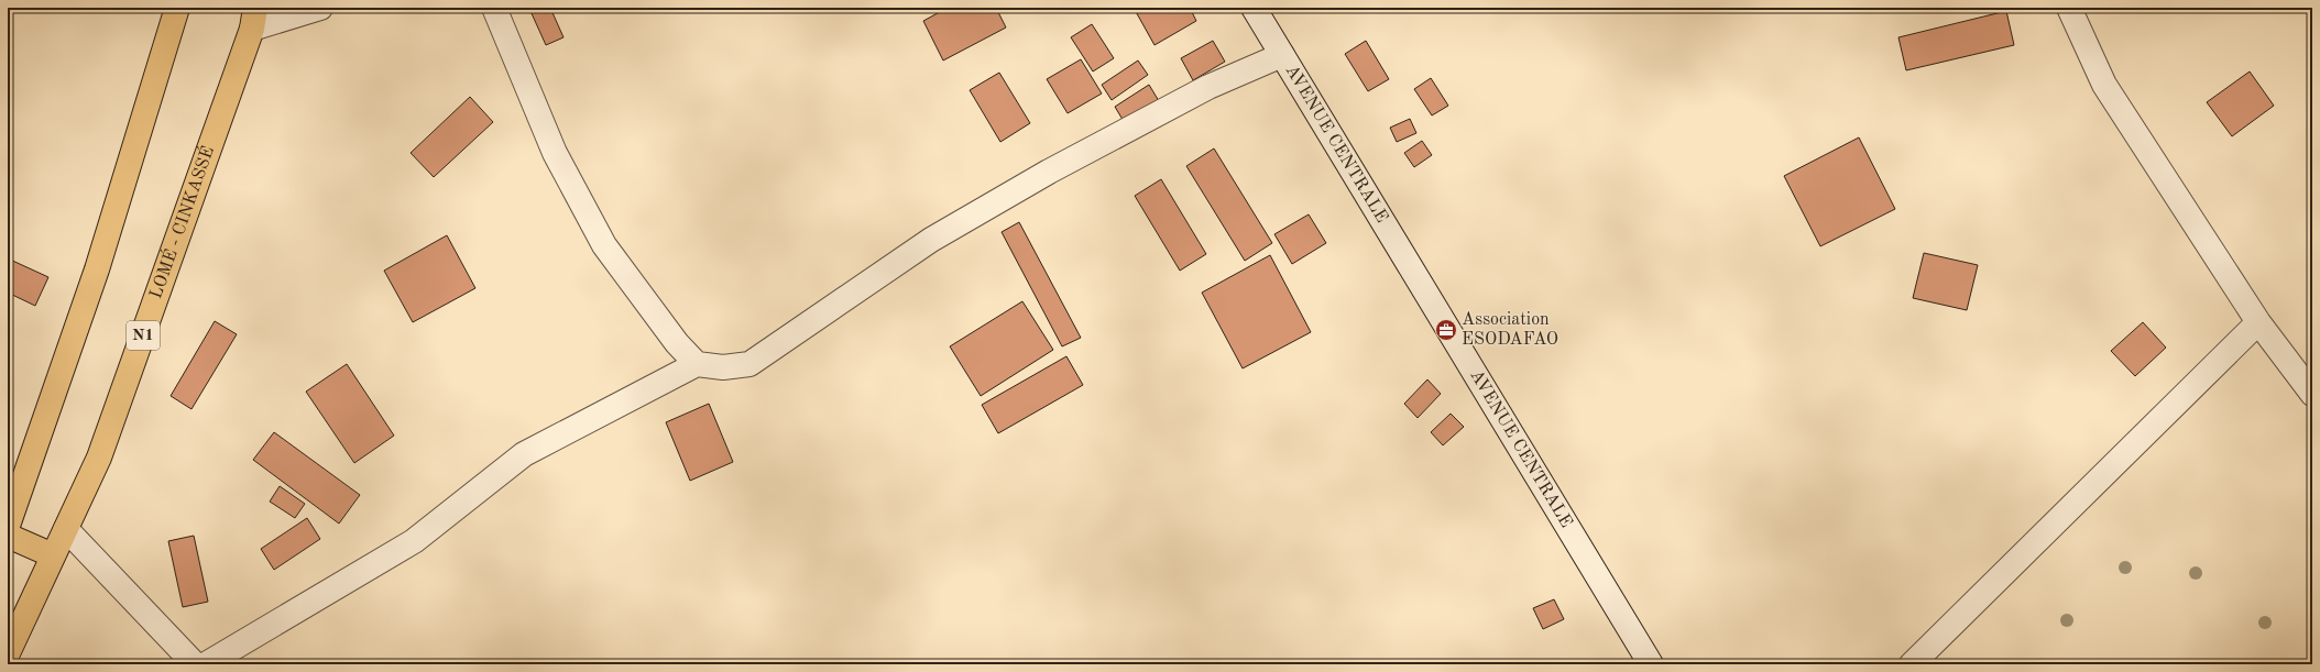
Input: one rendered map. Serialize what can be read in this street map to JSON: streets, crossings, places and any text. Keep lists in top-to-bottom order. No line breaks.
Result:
{"streets":{"highway":["LOMÉ - CINKASSÉ","N1"],"street":["AVENUE CENTRALE"]},"places":{"office":["Association ESODAFAO"]}}
